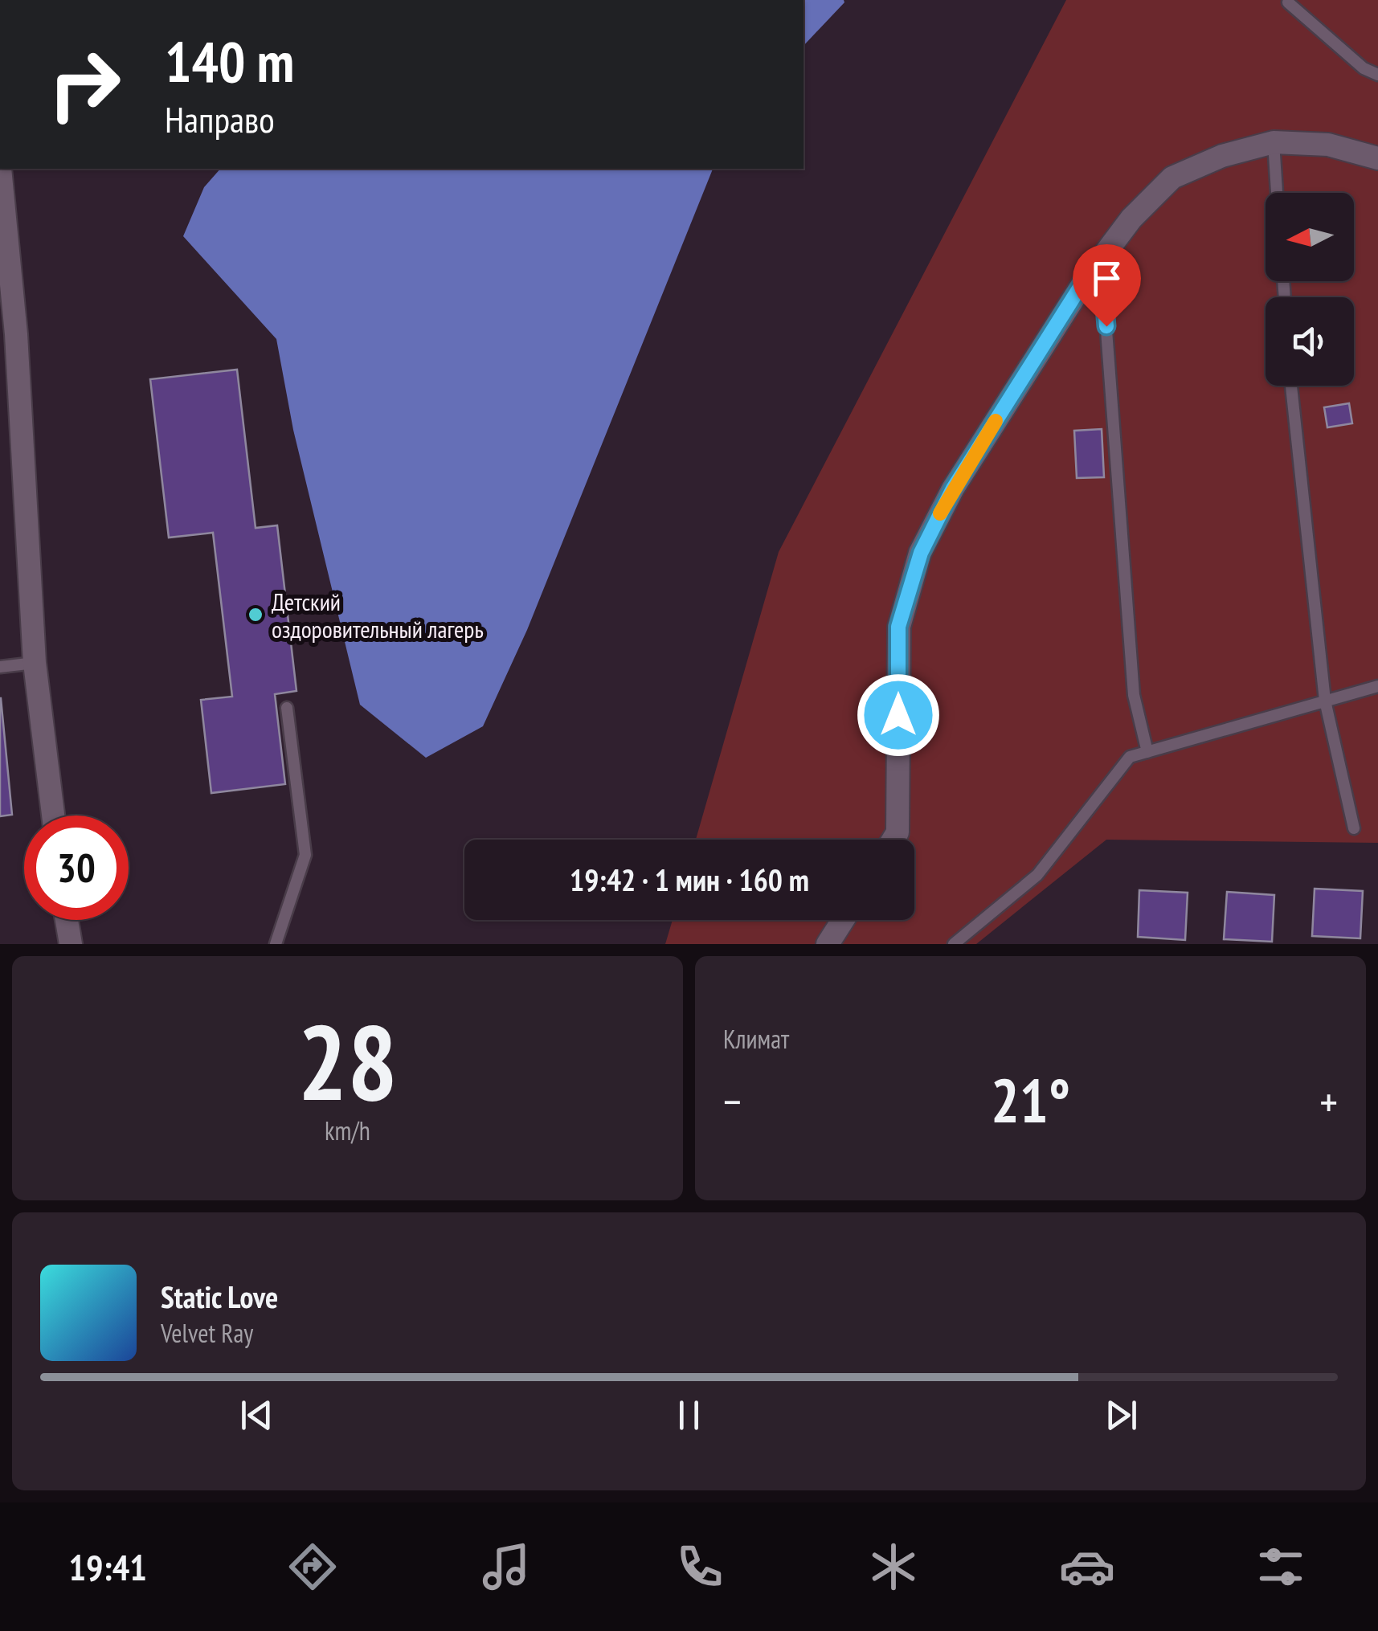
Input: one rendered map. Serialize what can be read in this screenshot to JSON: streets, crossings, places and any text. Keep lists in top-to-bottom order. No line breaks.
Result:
{"places":["Детский оздоровительный лагерь"],"north":"left","page":{"turn":["140 m","Направо"],"limit":"30","trip":"19:42 · 1 мин · 160 m","tile":[["28","km/h"],"Климат"],"heat":["−","21°","+"],"song":["Static Love","Velvet Ray"],"tabs":"19:41"}}
